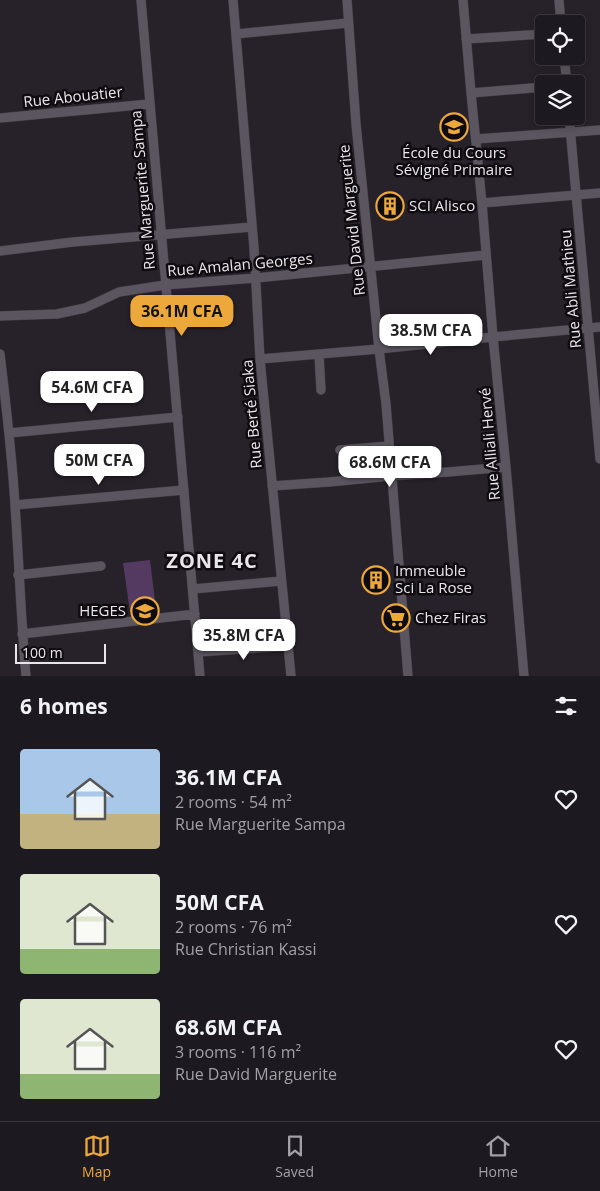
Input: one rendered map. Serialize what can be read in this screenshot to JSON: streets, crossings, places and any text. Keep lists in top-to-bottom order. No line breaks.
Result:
{"streets":{"street":["Rue Abouatier","Rue Marguerite Sampa","Rue David Marguerite","Rue Amalan Georges","Rue Abli Mathieu","Rue Berté Siaka","Rue Alliali Hervé"]},"crossings":[["Rue Abouatier","Rue Marguerite Sampa"],["Rue Marguerite Sampa","Rue Amalan Georges"],["Rue David Marguerite","Rue Amalan Georges"],["Rue Amalan Georges","Rue Berté Siaka"],["Rue Amalan Georges","Rue Alliali Hervé"]],"districts":["ZONE 4C"],"places":{"school or university":["École du Cours Sévigné Primaire","HEGES"],"building":["SCI Alisco","Immeuble Sci La Rose"],"supermarket":["Chez Firas"]},"scale_bar":"100 m","page":{"price":["36.1M CFA","38.5M CFA","54.6M CFA","50M CFA","68.6M CFA","35.8M CFA"],"scale":"100 m","heading":"6 homes","list":[{"name":"36.1M CFA","note":"2 rooms · 54 m² · Rue Marguerite Sampa"},{"name":"50M CFA","note":"2 rooms · 76 m² · Rue Christian Kassi"},{"name":"68.6M CFA","note":"3 rooms · 116 m² · Rue David Marguerite"}],"tabs":["Map","Saved","Home"]}}
